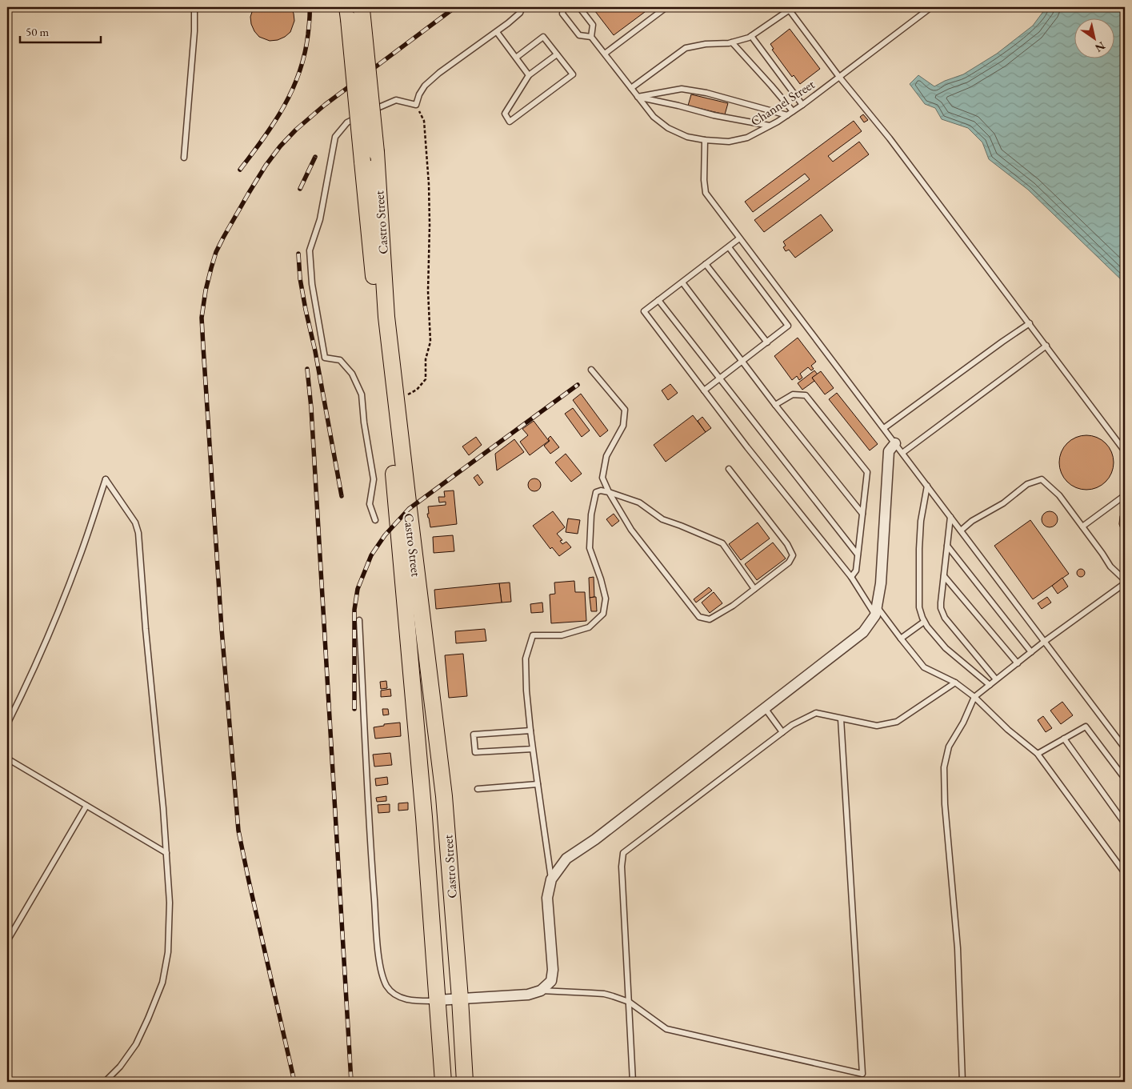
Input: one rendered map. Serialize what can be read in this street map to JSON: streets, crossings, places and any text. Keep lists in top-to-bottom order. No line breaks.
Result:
{"streets":{"main road":["Castro Street"],"lane":["Channel Street"]},"scale_bar":"50 m","north":"bottom right"}
